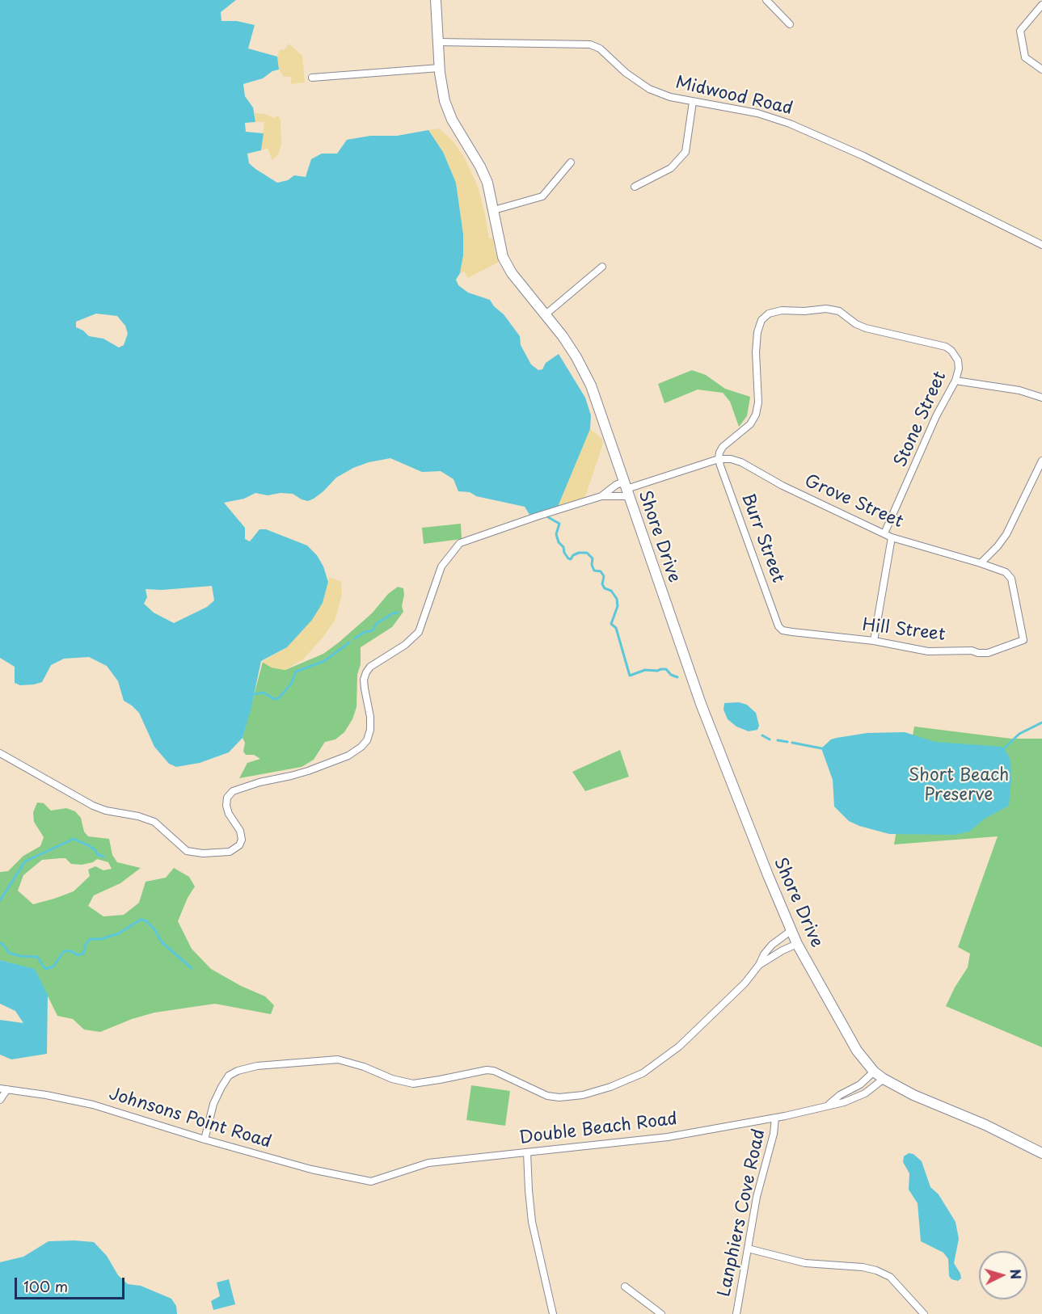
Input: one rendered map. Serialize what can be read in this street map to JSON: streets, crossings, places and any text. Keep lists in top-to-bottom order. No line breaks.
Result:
{"streets":{"main road":["Shore Drive"],"street":["Midwood Road","Stone Street","Grove Street","Burr Street","Hill Street","Johnsons Point Road","Double Beach Road","Lanphiers Cove Road"]},"crossings":[["Midwood Road","Shore Drive"],["Stone Street","Grove Street"],["Stone Street","Burr Street"],["Stone Street","Hill Street"],["Grove Street","Shore Drive"],["Grove Street","Burr Street"],["Grove Street","Hill Street"],["Shore Drive","Double Beach Road"],["Burr Street","Hill Street"],["Johnsons Point Road","Double Beach Road"],["Double Beach Road","Lanphiers Cove Road"]],"parks":["Short Beach Preserve"],"scale_bar":"100 m","north":"right"}
